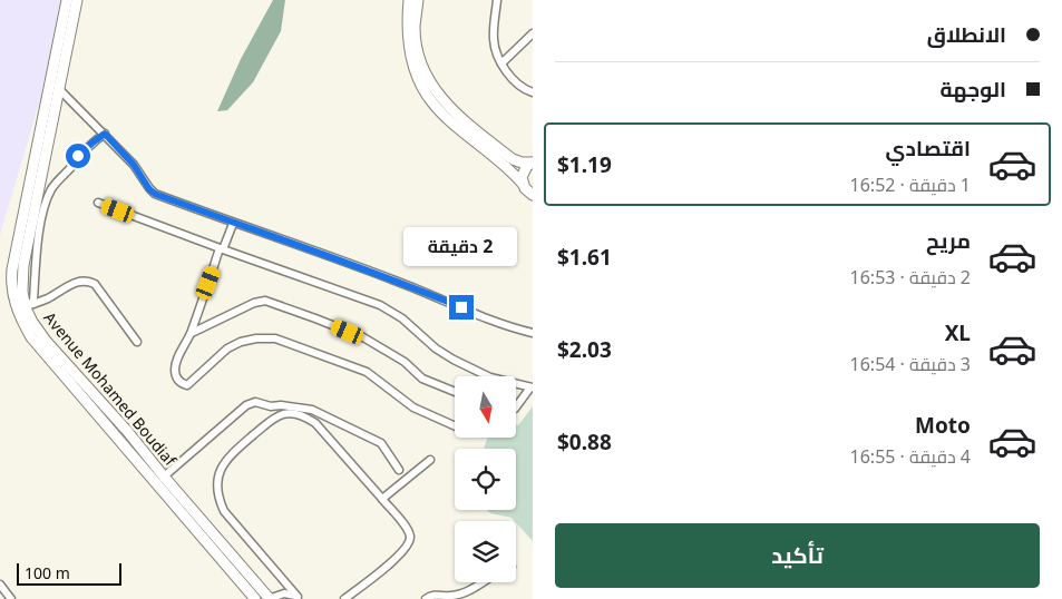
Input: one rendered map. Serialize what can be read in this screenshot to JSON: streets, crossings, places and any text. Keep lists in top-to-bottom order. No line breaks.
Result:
{"streets":{"main road":["Avenue Mohamed Boudiaf"]},"scale_bar":"100 m","north":"bottom","page":{"banner":["الانطلاق","الوجهة"],"list":[{"name":"اقتصادي","note":"1 دقيقة · 16:52","value":"$1.19"},{"name":"مريح","note":"2 دقيقة · 16:53","value":"$1.61"},{"name":"XL","note":"3 دقيقة · 16:54","value":"$2.03"},{"name":"Moto","note":"4 دقيقة · 16:55","value":"$0.88"}],"bubble":"2 دقيقة","buttons":"تأكيد","scale":"100 m"}}
